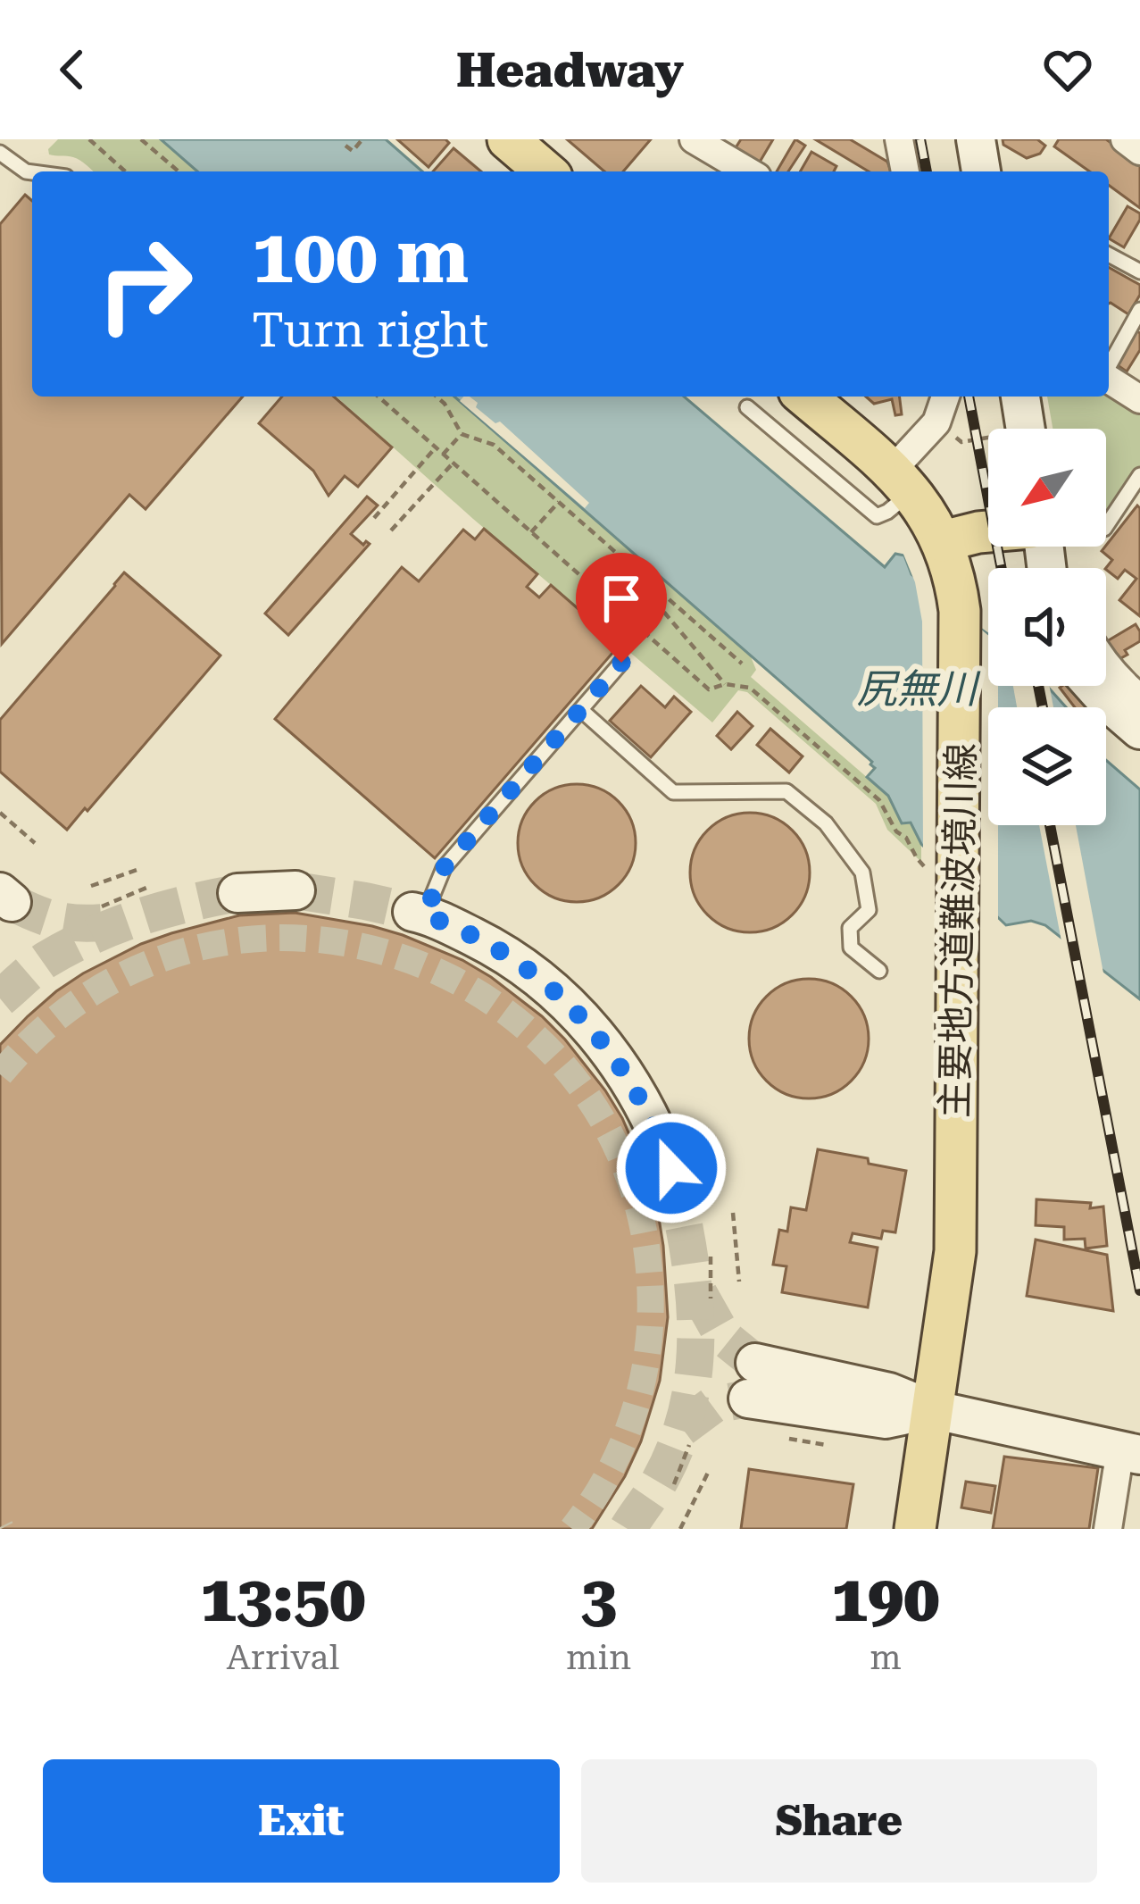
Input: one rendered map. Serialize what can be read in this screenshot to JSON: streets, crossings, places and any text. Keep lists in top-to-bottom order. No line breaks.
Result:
{"streets":{"main road":["主要地方道難波境川線"]},"water":["尻無川"],"north":"bottom left","page":{"header":"Headway","turn":["100 m","Turn right"],"eta":["13:50","Arrival","3","min","190","m"],"buttons":["Exit","Share"]}}
